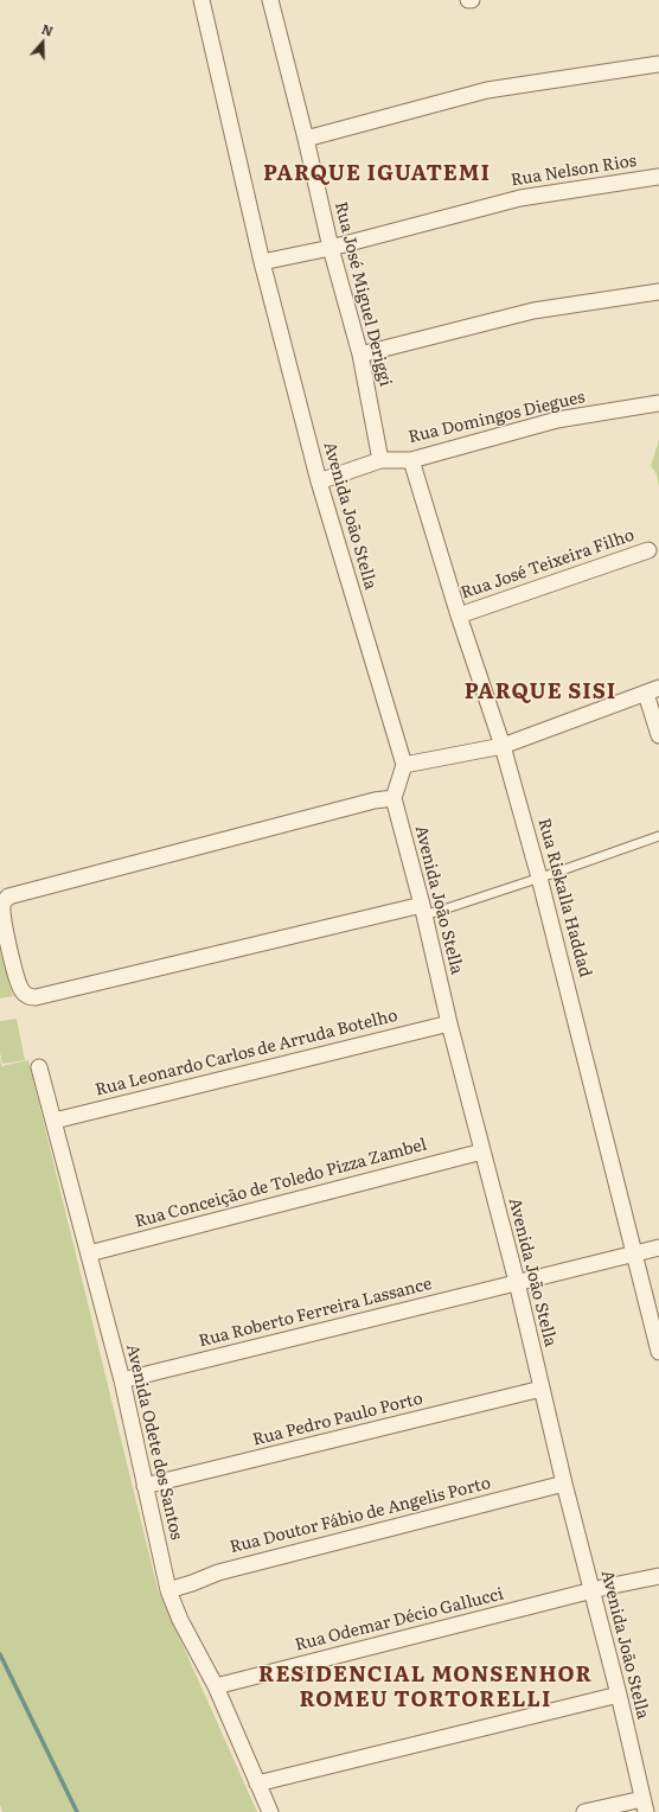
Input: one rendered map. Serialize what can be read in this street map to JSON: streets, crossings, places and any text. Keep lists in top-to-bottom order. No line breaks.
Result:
{"streets":{"street":["Rua Nelson Rios","Rua José Miguel Deriggi","Rua Domingos Diegues","Avenida João Stella","Rua José Teixeira Filho","Rua Riskalla Haddad","Rua Leonardo Carlos de Arruda Botelho","Rua Conceição de Toledo Pizza Zambel","Rua Roberto Ferreira Lassance","Rua Pedro Paulo Porto","Avenida Odete dos Santos","Rua Doutor Fábio de Angelis Porto","Rua Odemar Décio Gallucci"]},"crossings":[["Rua Nelson Rios","Rua José Miguel Deriggi"],["Rua Nelson Rios","Avenida João Stella"],["Rua José Miguel Deriggi","Rua Domingos Diegues"],["Rua Domingos Diegues","Avenida João Stella"],["Rua Domingos Diegues","Rua Riskalla Haddad"],["Avenida João Stella","Rua Leonardo Carlos de Arruda Botelho"],["Avenida João Stella","Rua Conceição de Toledo Pizza Zambel"],["Avenida João Stella","Rua Roberto Ferreira Lassance"],["Avenida João Stella","Rua Pedro Paulo Porto"],["Avenida João Stella","Rua Doutor Fábio de Angelis Porto"],["Avenida João Stella","Rua Odemar Décio Gallucci"],["Rua José Teixeira Filho","Rua Riskalla Haddad"],["Rua Riskalla Haddad","Rua Roberto Ferreira Lassance"],["Rua Leonardo Carlos de Arruda Botelho","Avenida Odete dos Santos"],["Rua Conceição de Toledo Pizza Zambel","Avenida Odete dos Santos"],["Rua Roberto Ferreira Lassance","Avenida Odete dos Santos"],["Rua Pedro Paulo Porto","Avenida Odete dos Santos"],["Avenida Odete dos Santos","Rua Doutor Fábio de Angelis Porto"],["Avenida Odete dos Santos","Rua Odemar Décio Gallucci"]],"districts":["PARQUE IGUATEMI","PARQUE SISI","RESIDENCIAL MONSENHOR ROMEU TORTORELLI"],"north":"top"}
